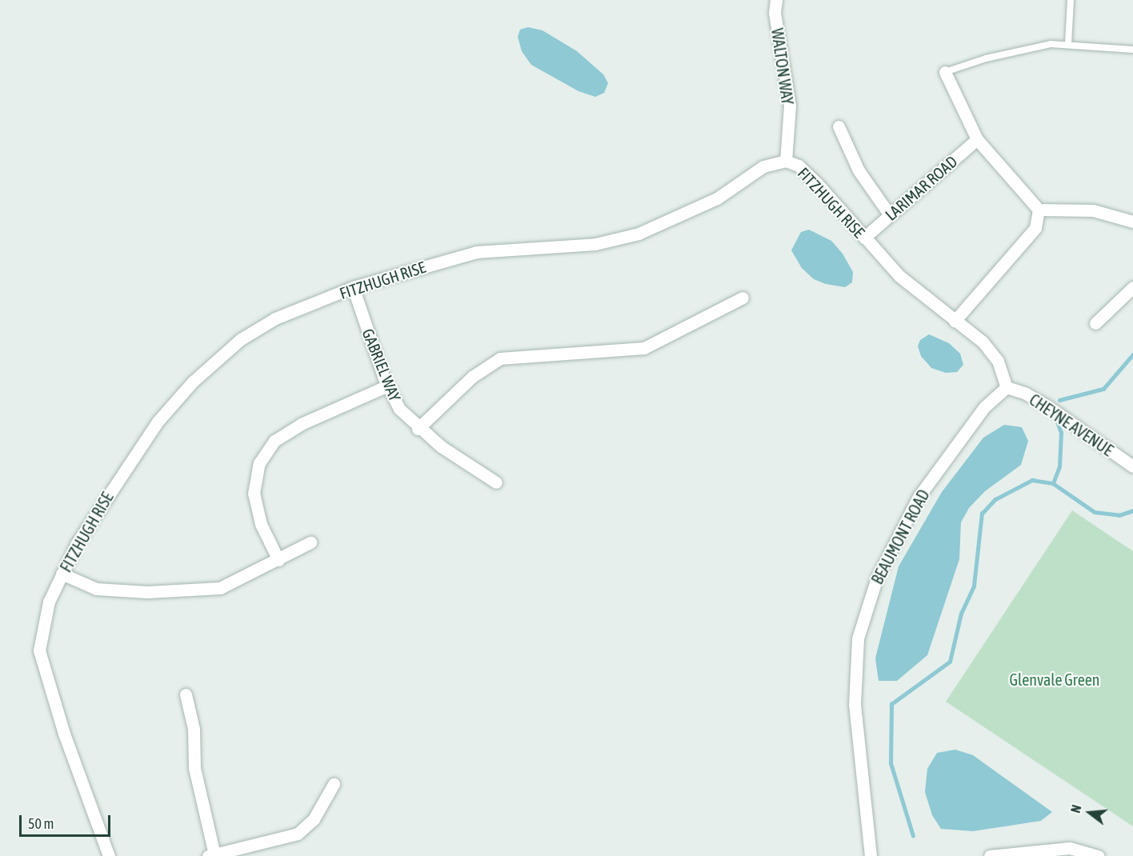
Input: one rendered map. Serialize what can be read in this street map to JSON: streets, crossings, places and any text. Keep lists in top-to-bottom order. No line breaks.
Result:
{"streets":{"street":["WALTON WAY","LARIMAR ROAD","FITZHUGH RISE","GABRIEL WAY","CHEYNE AVENUE","BEAUMONT ROAD"]},"crossings":[["WALTON WAY","FITZHUGH RISE"],["LARIMAR ROAD","FITZHUGH RISE"],["FITZHUGH RISE","GABRIEL WAY"],["FITZHUGH RISE","CHEYNE AVENUE"],["FITZHUGH RISE","BEAUMONT ROAD"],["CHEYNE AVENUE","BEAUMONT ROAD"]],"parks":["Glenvale Green"],"scale_bar":"50 m","north":"left"}
